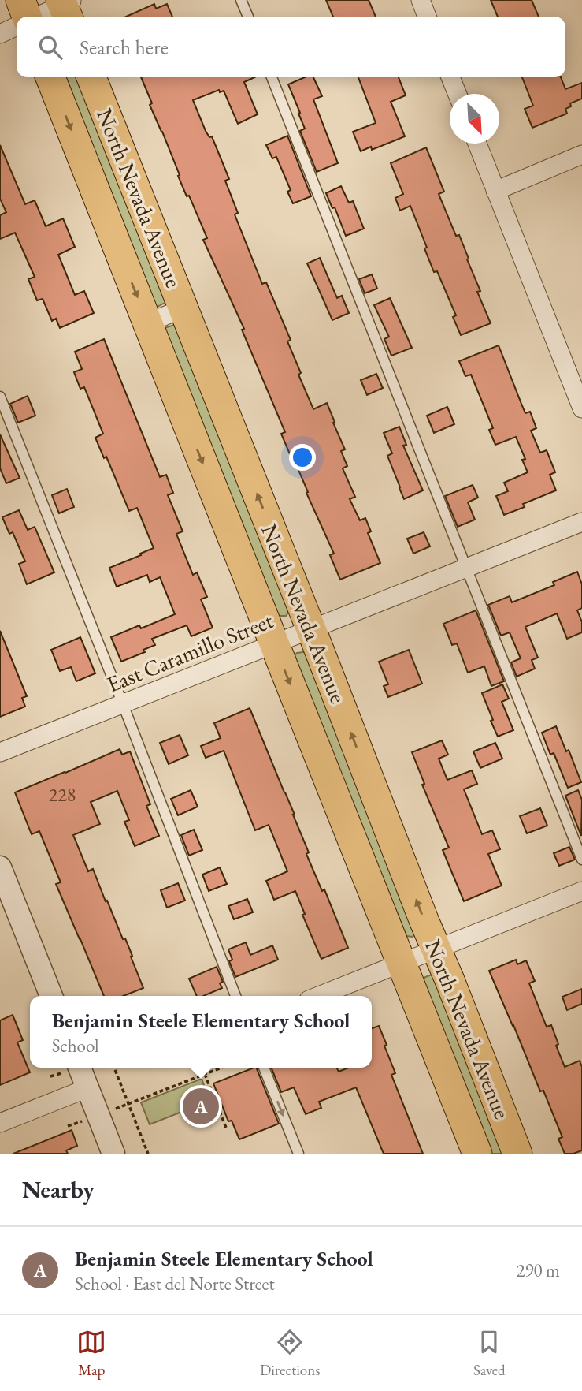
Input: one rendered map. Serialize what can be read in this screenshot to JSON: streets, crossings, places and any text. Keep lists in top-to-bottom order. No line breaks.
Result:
{"streets":{"main road":["North Nevada Avenue"],"street":["East Caramillo Street"]},"crossings":[["North Nevada Avenue","East Caramillo Street"]],"house_numbers":["228"],"north":"bottom right","page":{"search":"Search here","popup":["Benjamin Steele Elementary School","School"],"pins":"A","heading":"Nearby","list":[{"mark":"A","name":"Benjamin Steele Elementary School","note":"School · East del Norte Street","value":"290 m"}],"nav":["Map","Directions","Saved"]}}
